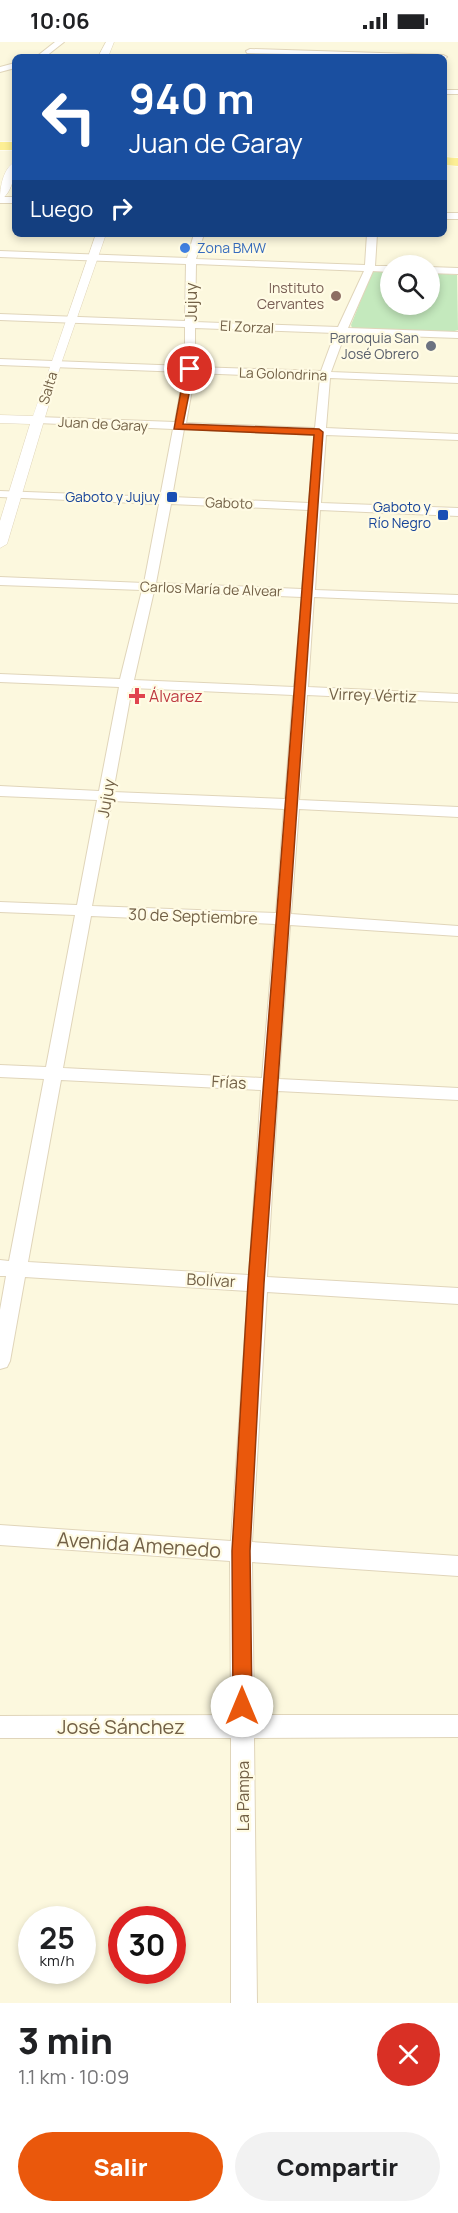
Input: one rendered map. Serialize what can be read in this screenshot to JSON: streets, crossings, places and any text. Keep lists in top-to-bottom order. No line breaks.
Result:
{"streets":{"street":["Jujuy","El Zorzal","La Golondrina","Salta","Juan de Garay","Gaboto","Carlos María de Alvear","Virrey Vértiz","30 de Septiembre","Frías","Bolívar","Avenida Amenedo","José Sánchez","La Pampa"]},"crossings":[["Jujuy","El Zorzal"],["Jujuy","La Golondrina"],["Jujuy","Juan de Garay"],["Jujuy","Gaboto"],["Jujuy","Carlos María de Alvear"],["Jujuy","Virrey Vértiz"],["Jujuy","30 de Septiembre"],["Jujuy","Frías"],["Jujuy","Bolívar"],["El Zorzal","Salta"],["El Zorzal","La Pampa"],["La Golondrina","Salta"],["La Golondrina","La Pampa"],["Salta","Juan de Garay"],["Salta","Gaboto"],["Juan de Garay","La Pampa"],["Gaboto","La Pampa"],["Carlos María de Alvear","La Pampa"],["Virrey Vértiz","La Pampa"],["30 de Septiembre","La Pampa"],["Frías","La Pampa"],["Bolívar","La Pampa"],["Avenida Amenedo","La Pampa"],["José Sánchez","La Pampa"]],"places":{"other":["Zona BMW","Instituto Cervantes","Parroquia San José Obrero"],"transit":["Gaboto y Jujuy","Gaboto y Río Negro"],"health":["Álvarez"]},"page":{"status":"10:06","turn":["940 m","Juan de Garay"],"then":"Luego","speed":"25 km/h","limit":"30","heading":["3 min","1.1 km · 10:09"],"buttons":["Salir","Compartir"]}}
